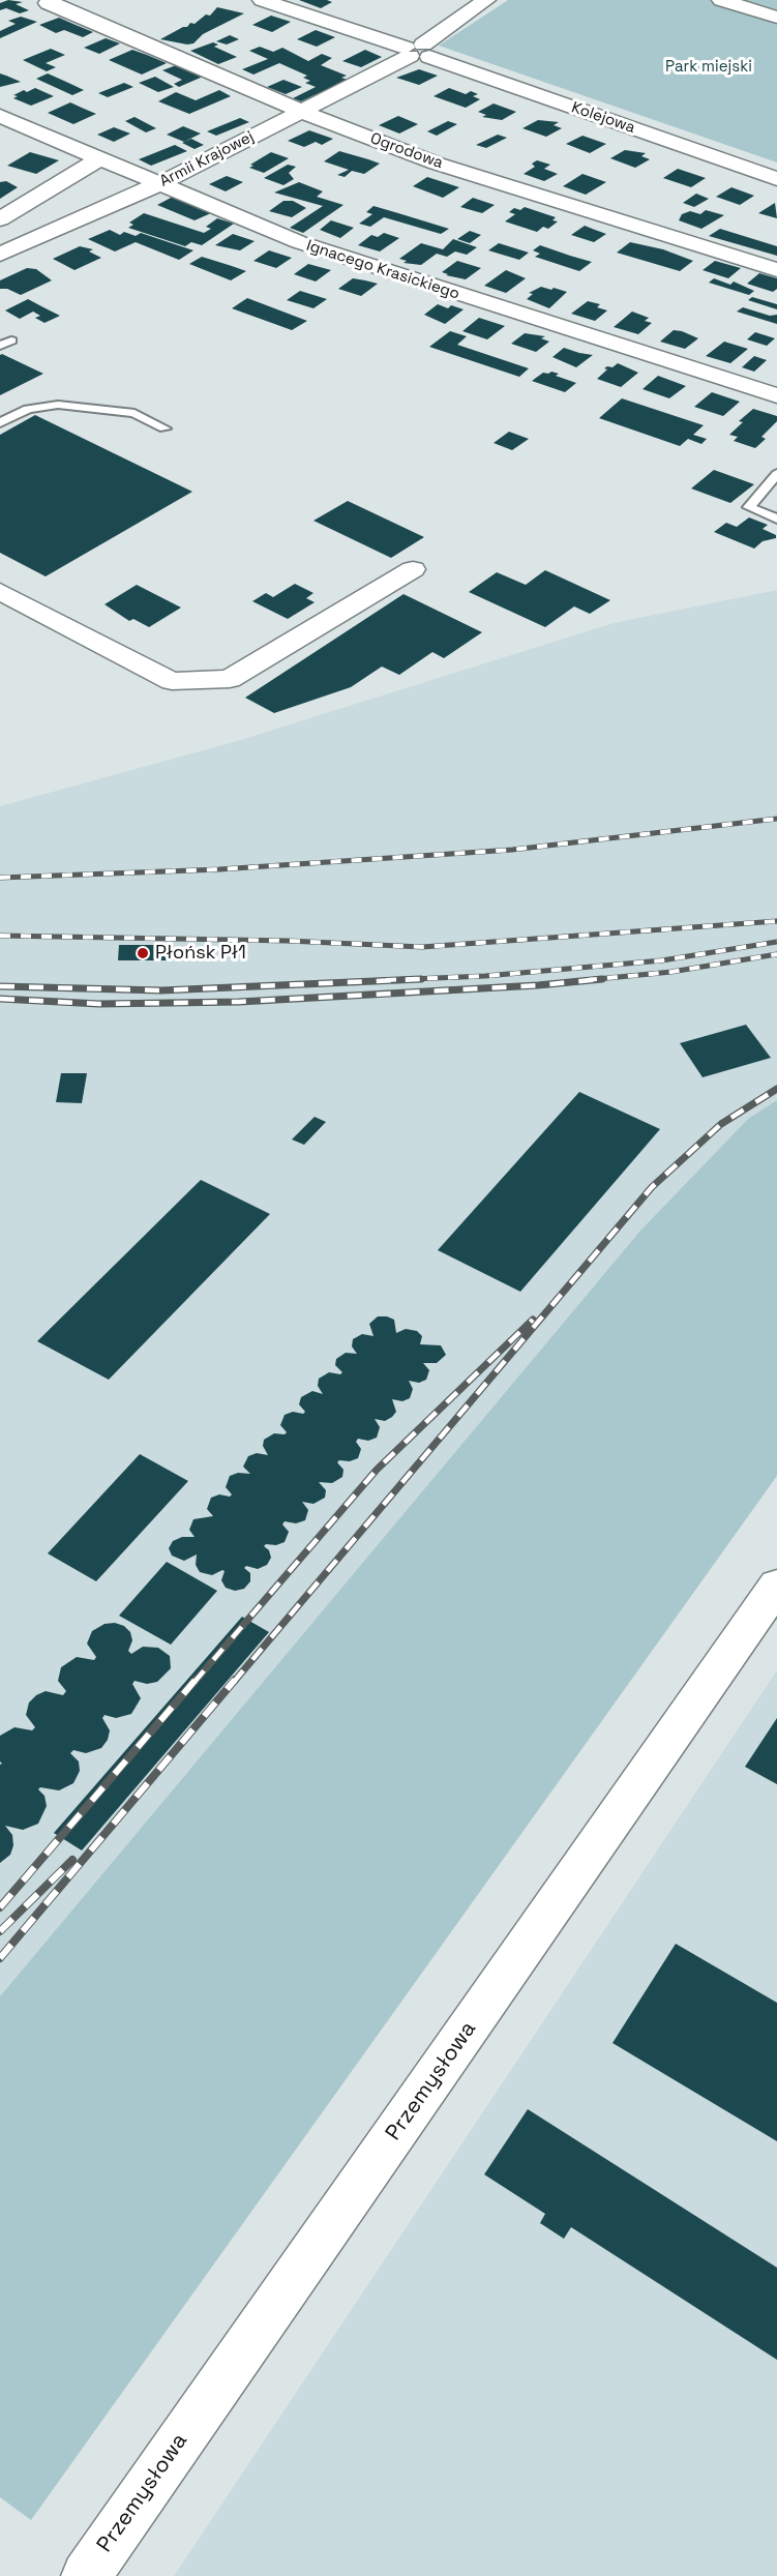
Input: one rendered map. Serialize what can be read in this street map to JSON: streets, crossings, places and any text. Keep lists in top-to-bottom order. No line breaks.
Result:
{"streets":{"street":["Kolejowa","Ogrodowa","Armii Krajowej","Ignacego Krasickiego","Przemysłowa"]},"crossings":[["Kolejowa","Armii Krajowej"],["Ogrodowa","Armii Krajowej"],["Armii Krajowej","Ignacego Krasickiego"]],"parks":["Park miejski"],"places":["Płońsk Pł1"]}
